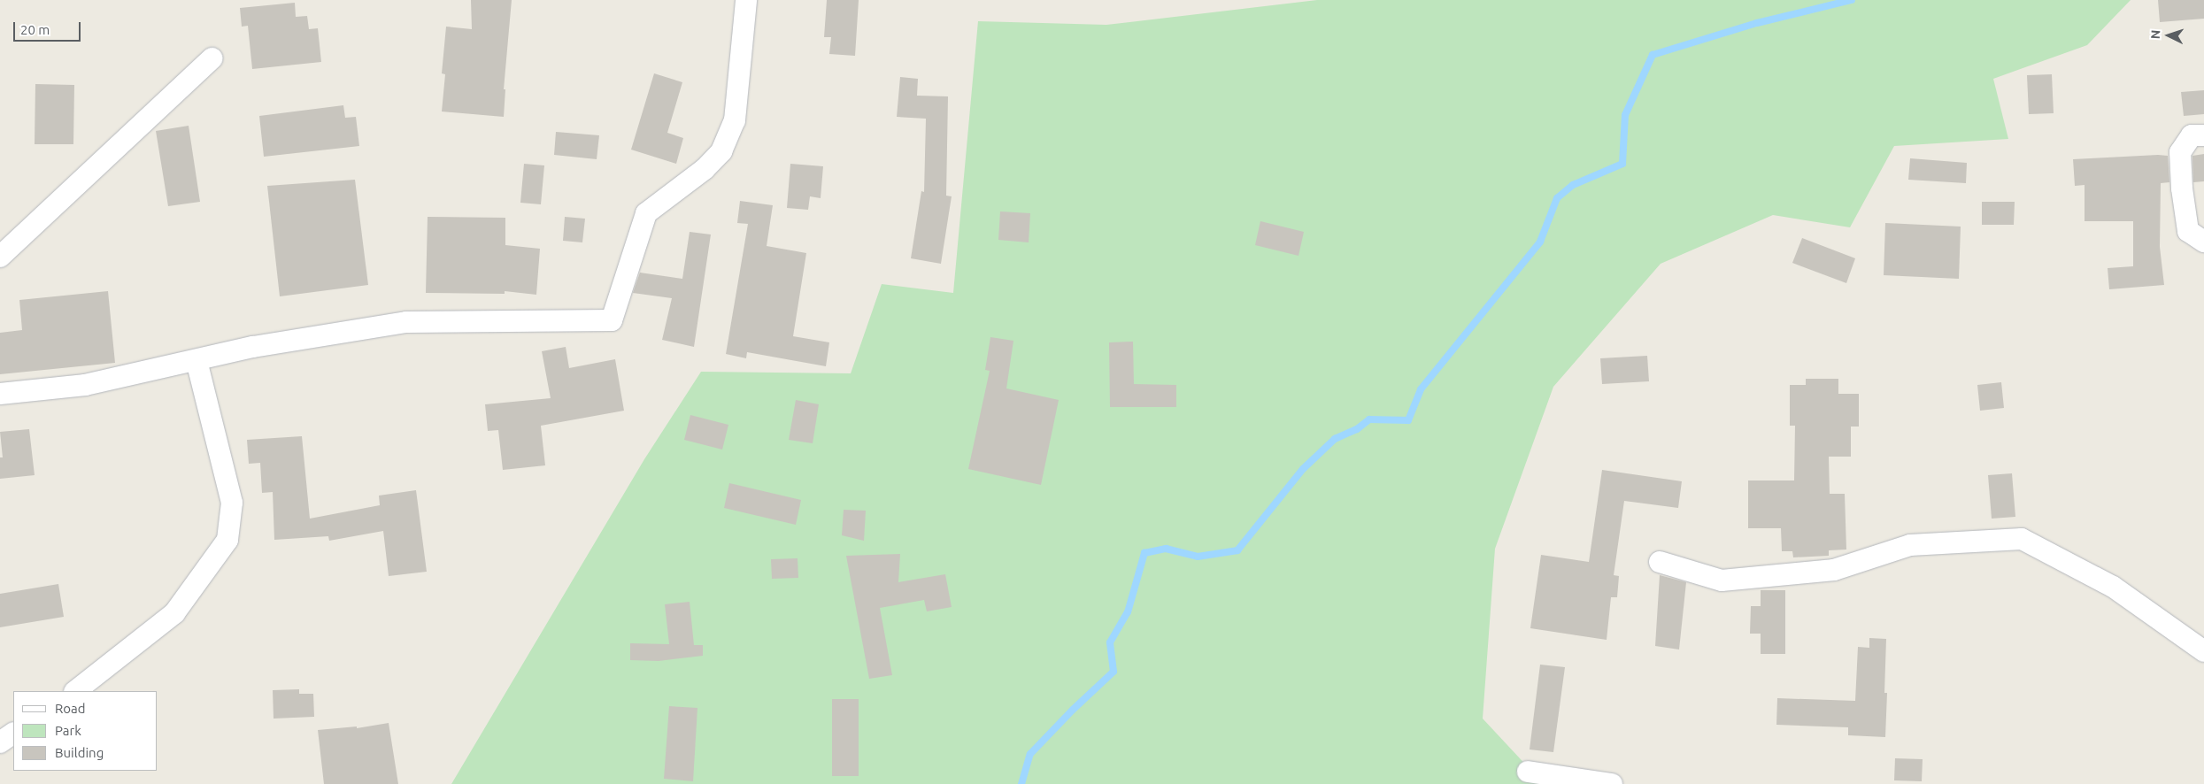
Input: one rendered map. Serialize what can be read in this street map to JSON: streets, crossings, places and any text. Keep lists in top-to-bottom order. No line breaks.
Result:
{"legend":["Road","Park","Building"],"scale_bar":"20 m","north":"left"}
